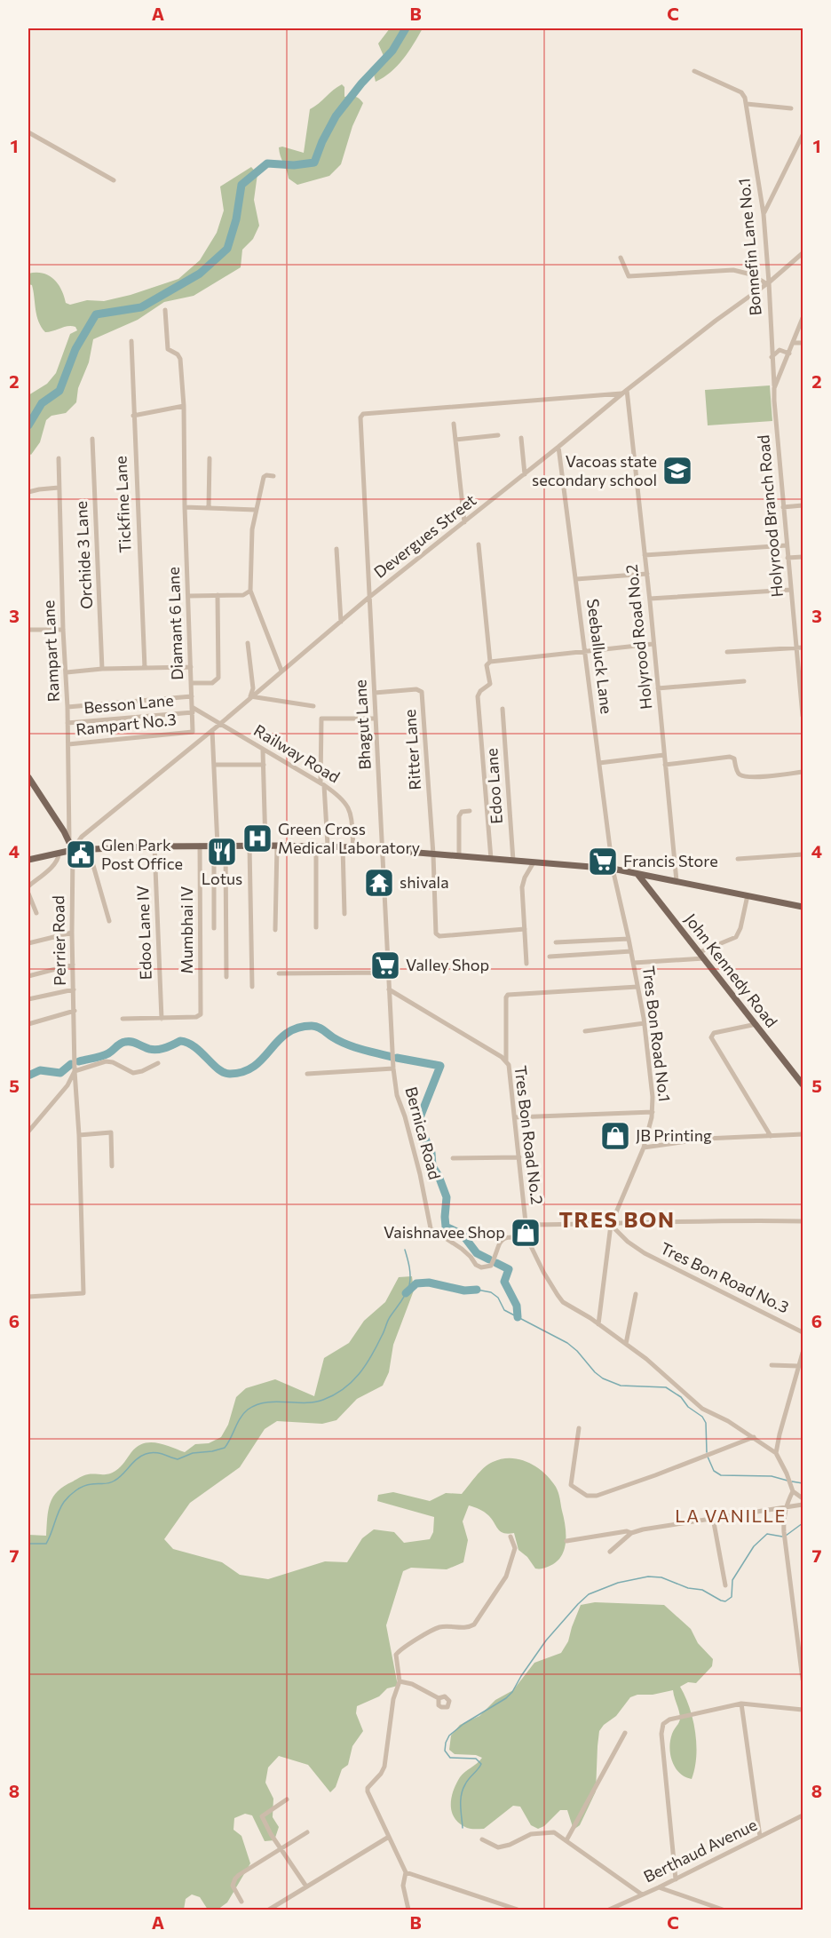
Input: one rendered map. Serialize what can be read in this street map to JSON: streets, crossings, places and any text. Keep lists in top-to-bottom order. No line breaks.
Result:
{"streets":{"main road":["John Kennedy Road"],"street":["Bonnefin Lane No.1","Tickfine Lane","Holyrood Branch Road","Devergues Street","Orchide 3 Lane","Diamant 6 Lane","Holyrood Road No.2","Rampart Lane","Seeballuck Lane","Besson Lane","Rampart No.3","Bhagut Lane","Ritter Lane","Railway Road","Edoo Lane","Mumbhai IV","Edoo Lane IV","Perrier Road","Tres Bon Road No.1","Bernica Road","Tres Bon Road No.2","Tres Bon Road No.3","Berthaud Avenue"]},"crossings":[["Bonnefin Lane No.1","Holyrood Branch Road"],["Bonnefin Lane No.1","Devergues Street"],["Devergues Street","Holyrood Road No.2"],["Devergues Street","Seeballuck Lane"],["Devergues Street","Bhagut Lane"],["Devergues Street","Railway Road"],["Devergues Street","Perrier Road"],["Diamant 6 Lane","Besson Lane"],["Diamant 6 Lane","Rampart No.3"],["Holyrood Road No.2","Bhagut Lane"],["Rampart Lane","Besson Lane"],["Rampart Lane","Rampart No.3"],["Seeballuck Lane","Tres Bon Road No.1"],["Besson Lane","Rampart No.3"],["Bhagut Lane","Ritter Lane"],["Bhagut Lane","Bernica Road"],["Mumbhai IV","Edoo Lane IV"],["Tres Bon Road No.1","Tres Bon Road No.2"],["Tres Bon Road No.1","Tres Bon Road No.3"],["Bernica Road","Tres Bon Road No.2"]],"districts":["TRES BON","LA VANILLE"],"places":{"school or university":["Vacoas state secondary school"],"hospital":["Green Cross Medical Laboratory"],"restaurant":["Lotus"],"public building":["Glen Park Post Office"],"supermarket":["Francis Store","Valley Shop"],"temple":["shivala"],"shop":["JB Printing","Vaishnavee Shop"]},"grid":{"columns":["A","B","C"],"rows":["1","2","3","4","5","6","7","8"]}}
